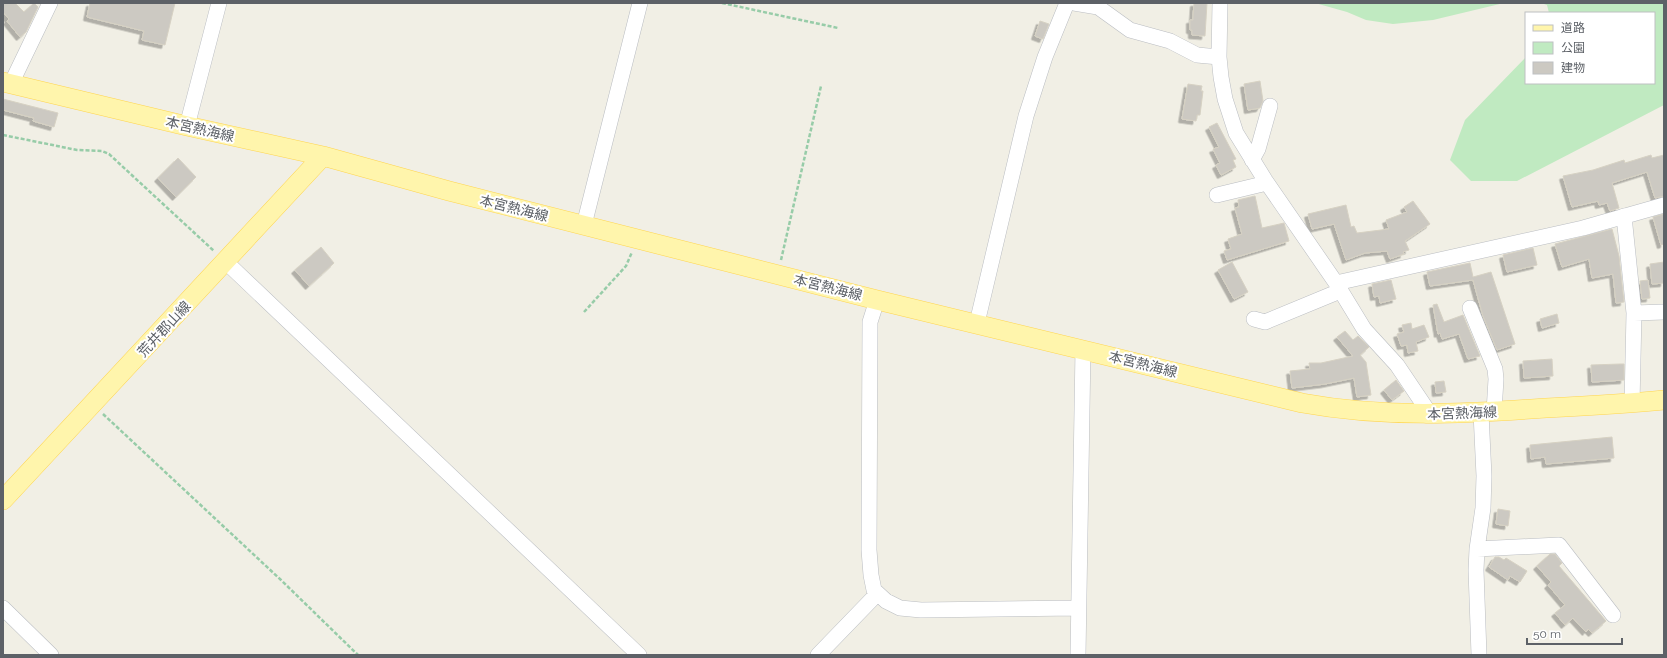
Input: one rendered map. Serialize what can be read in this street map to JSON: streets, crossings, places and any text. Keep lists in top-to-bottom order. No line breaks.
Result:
{"streets":{"main road":["本宮熱海線","荒井郡山線"]},"crossings":[["本宮熱海線","荒井郡山線"]],"legend":["道路","公園","建物"],"scale_bar":"50 m"}
